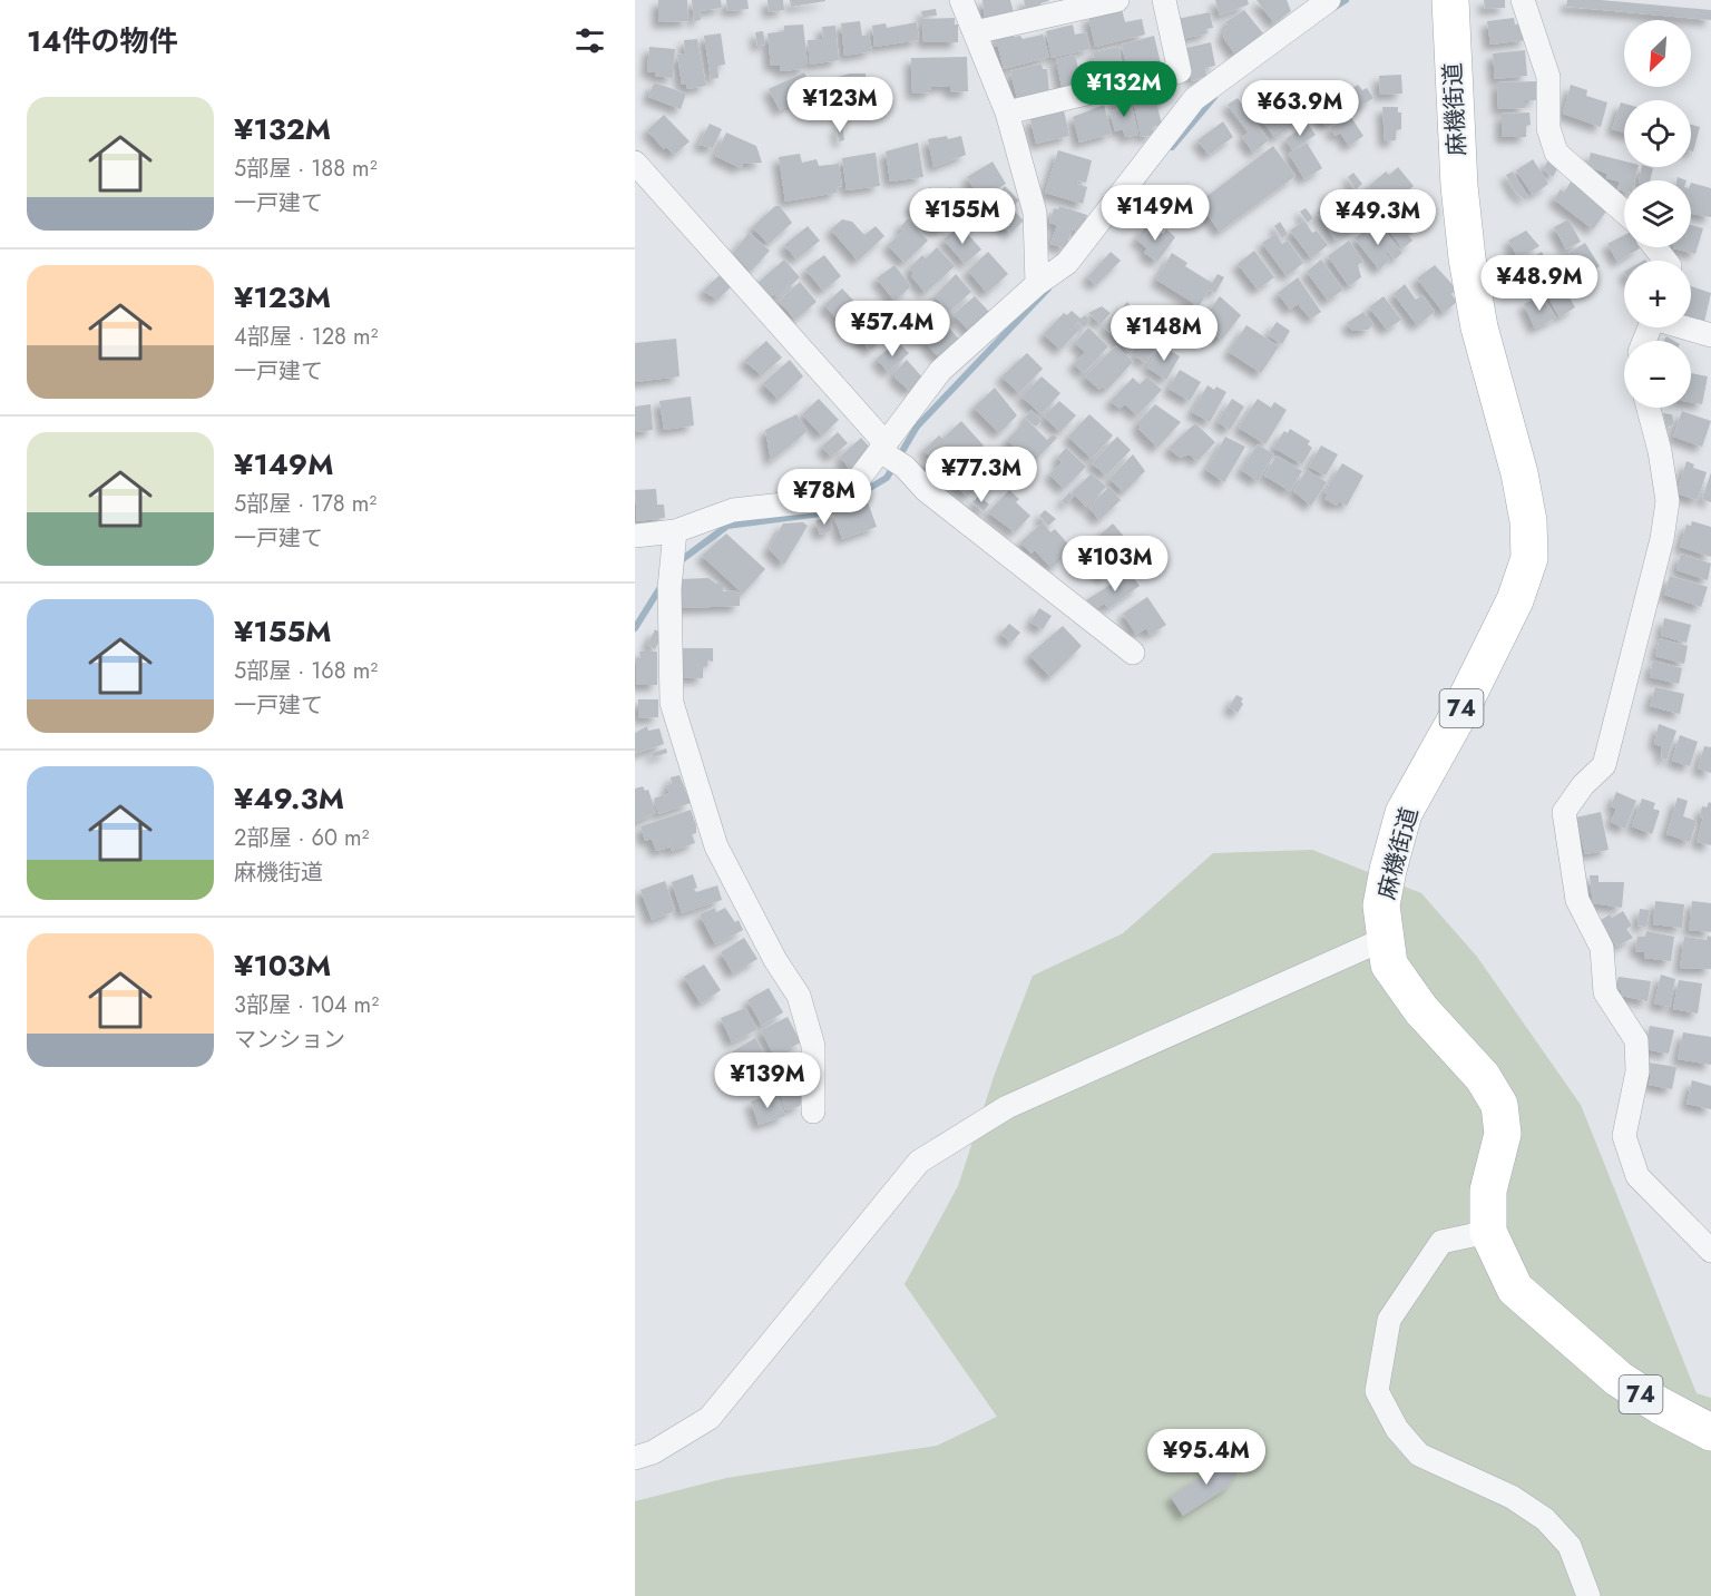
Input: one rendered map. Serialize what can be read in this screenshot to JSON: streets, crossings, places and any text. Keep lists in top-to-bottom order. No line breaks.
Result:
{"streets":{"main road":["麻機街道","74"]},"north":"bottom left","page":{"heading":"14件の物件","map_buttons":["+","−"],"price":["¥132M","¥123M","¥63.9M","¥149M","¥155M","¥49.3M","¥48.9M","¥57.4M","¥148M","¥77.3M","¥78M","¥103M","¥139M","¥95.4M"],"list":[{"name":"¥132M","note":"5部屋 · 188 m² · 一戸建て"},{"name":"¥123M","note":"4部屋 · 128 m² · 一戸建て"},{"name":"¥149M","note":"5部屋 · 178 m² · 一戸建て"},{"name":"¥155M","note":"5部屋 · 168 m² · 一戸建て"},{"name":"¥49.3M","note":"2部屋 · 60 m² · 麻機街道"},{"name":"¥103M","note":"3部屋 · 104 m² · マンション"}]}}
